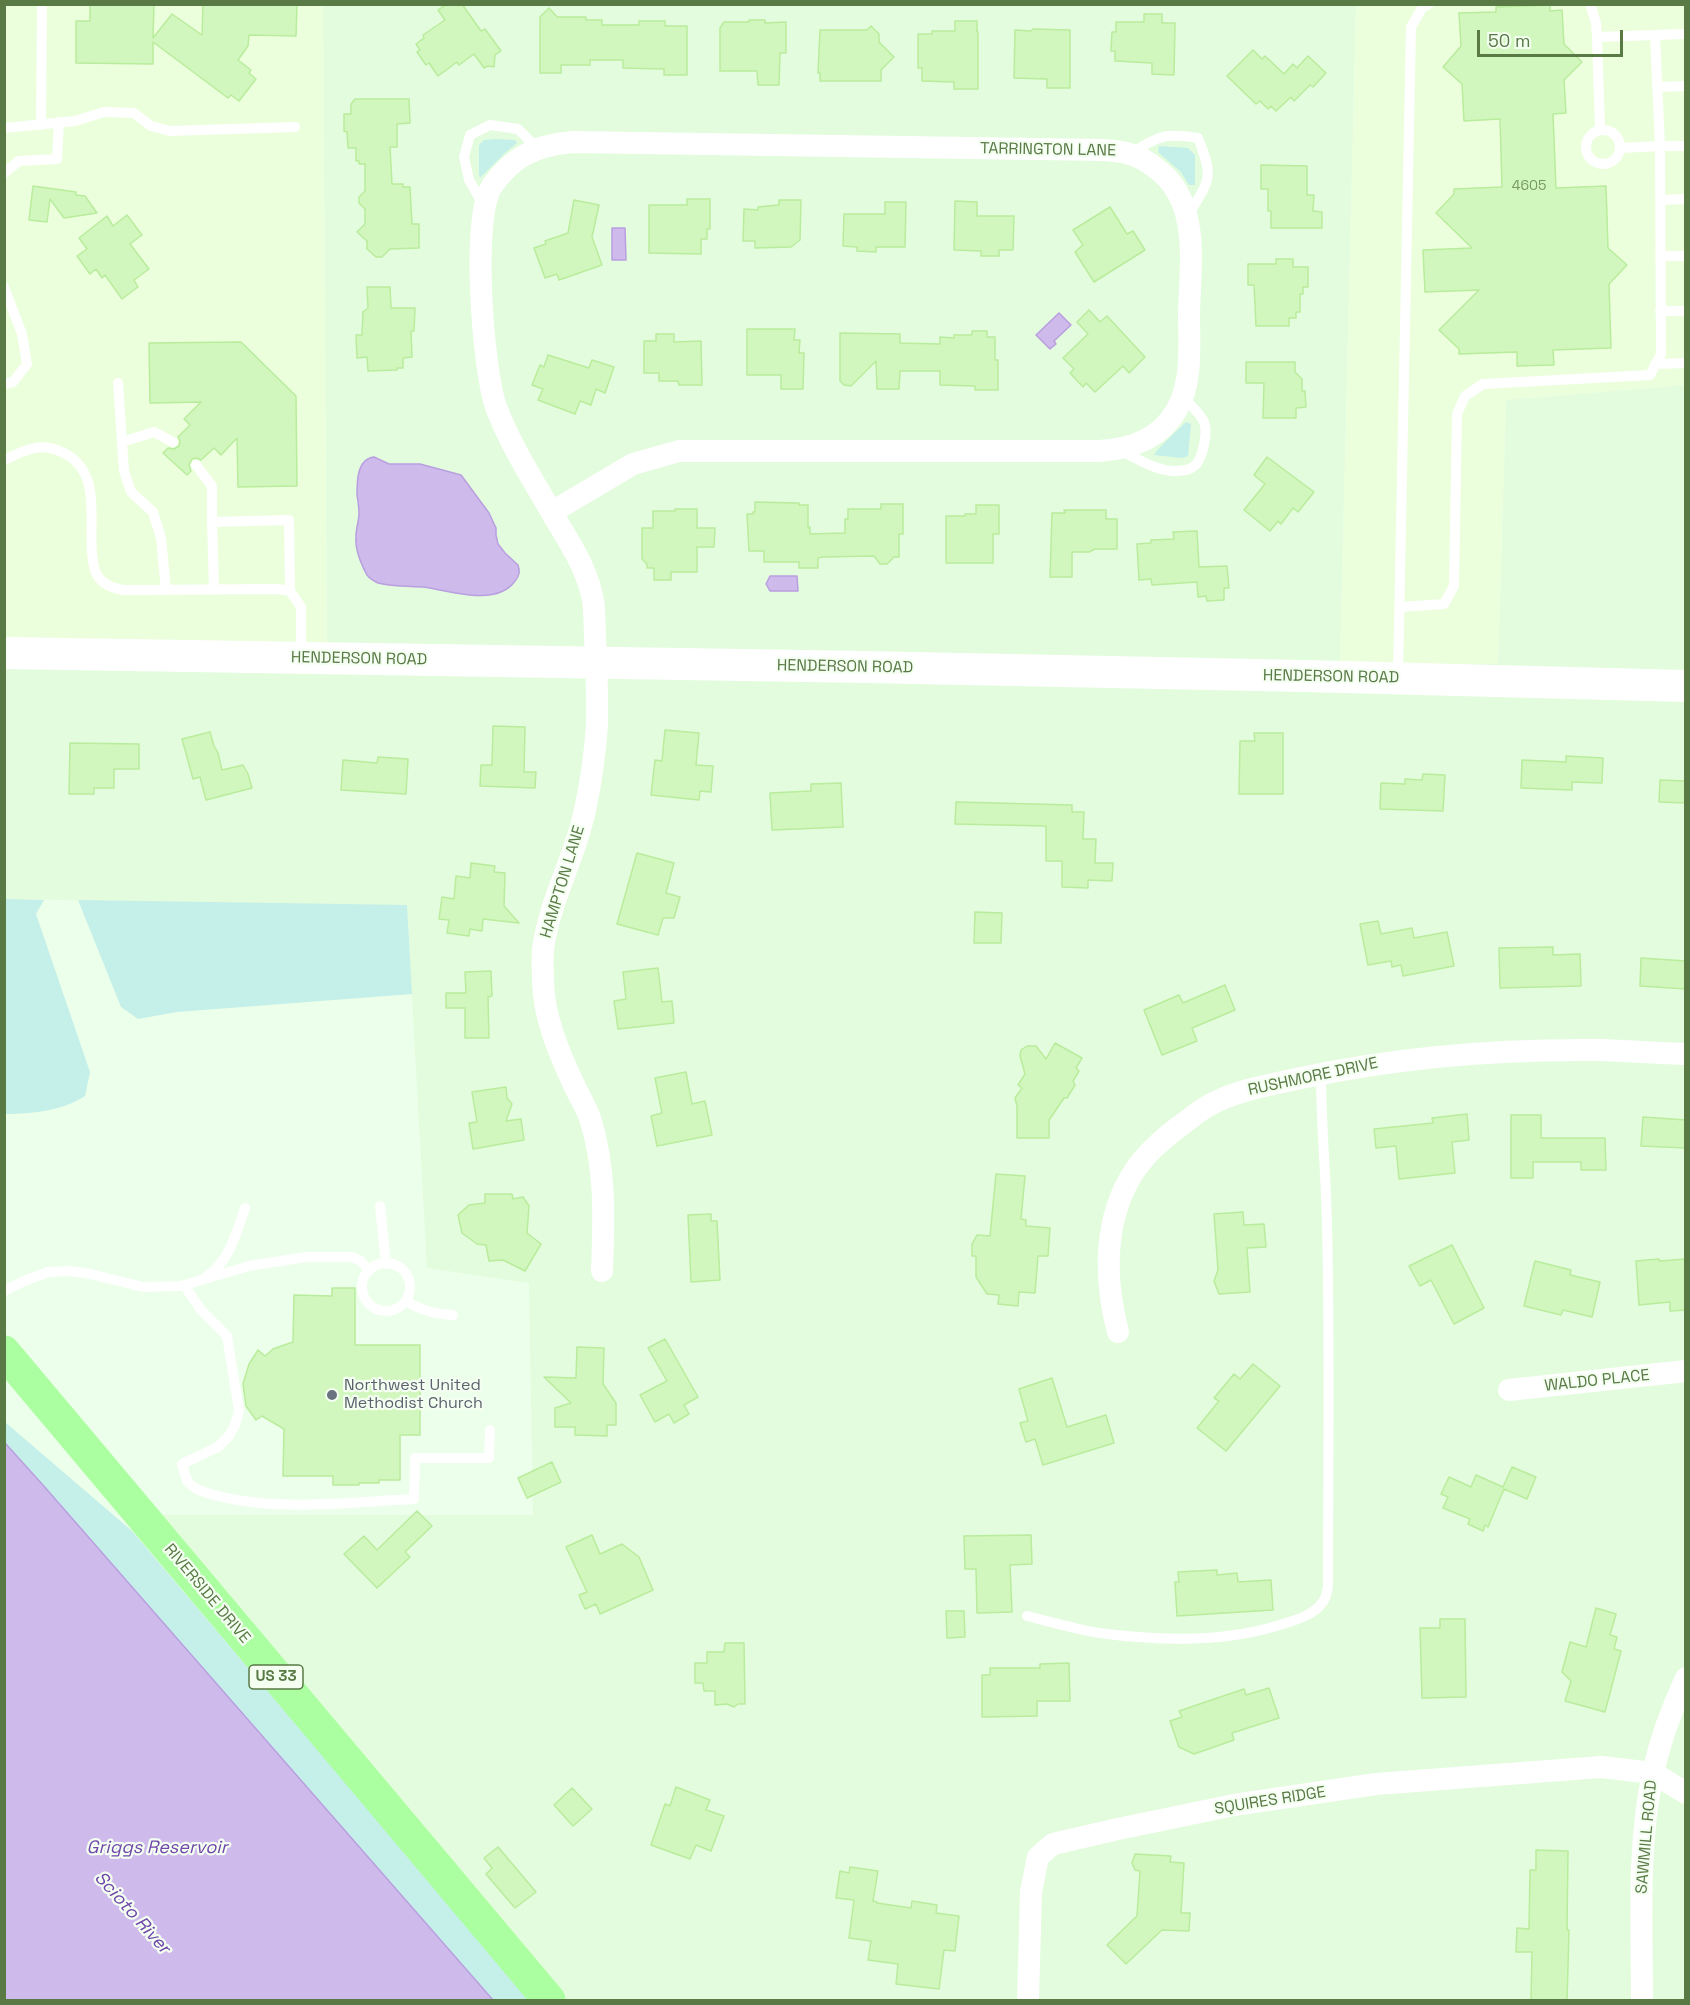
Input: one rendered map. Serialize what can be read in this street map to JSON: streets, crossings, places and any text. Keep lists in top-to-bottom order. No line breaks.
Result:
{"streets":{"main road":["HENDERSON ROAD","RIVERSIDE DRIVE","US 33"],"street":["TARRINGTON LANE","HAMPTON LANE","RUSHMORE DRIVE","WALDO PLACE","SQUIRES RIDGE","SAWMILL ROAD"]},"crossings":[["TARRINGTON LANE","HENDERSON ROAD"],["TARRINGTON LANE","HAMPTON LANE"],["HENDERSON ROAD","HAMPTON LANE"],["SQUIRES RIDGE","SAWMILL ROAD"]],"water":["Griggs Reservoir","Scioto River"],"places":["Northwest United Methodist Church"],"house_numbers":["4605"],"scale_bar":"50 m"}
